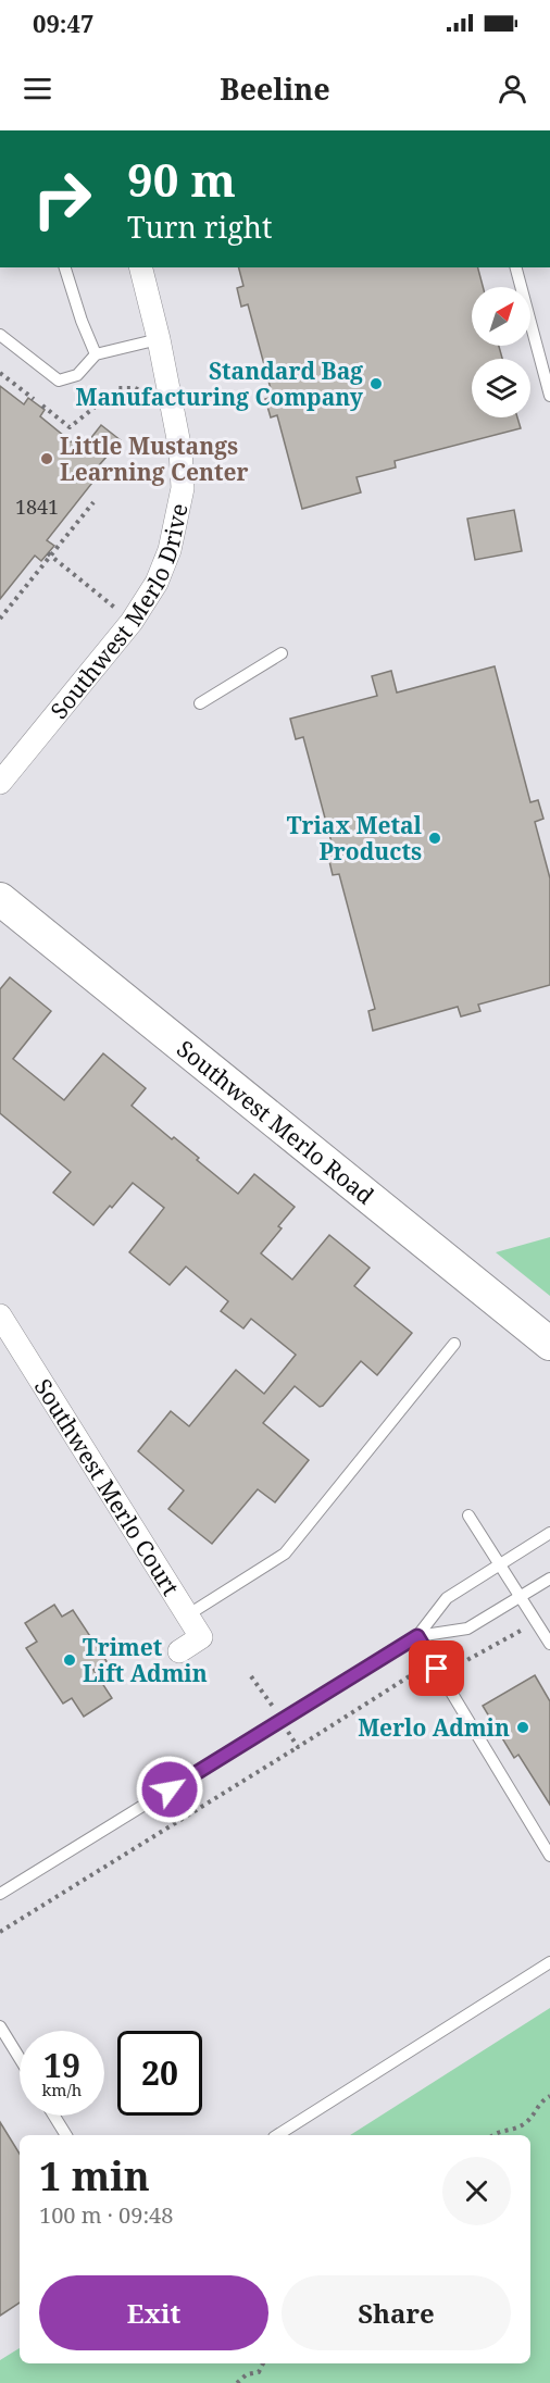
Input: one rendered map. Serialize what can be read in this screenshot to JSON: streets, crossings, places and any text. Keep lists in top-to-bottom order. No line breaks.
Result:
{"streets":{"street":["Southwest Merlo Drive","Southwest Merlo Road","Southwest Merlo Court"]},"places":["Standard Bag Manufacturing Company","Little Mustangs Learning Center","Triax Metal Products","Trimet Lift Admin","Merlo Admin"],"house_numbers":["1841"],"north":"top right","page":{"status":"09:47","header":"Beeline","turn":["90 m","Turn right"],"speed":"19 km/h","limit":"20","heading":["1 min","100 m · 09:48"],"buttons":["Exit","Share"]}}
